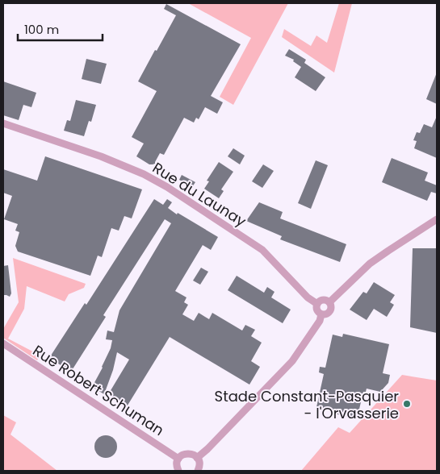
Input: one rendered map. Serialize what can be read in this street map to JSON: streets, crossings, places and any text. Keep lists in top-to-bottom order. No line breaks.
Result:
{"streets":{"street":["Rue du Launay","Rue Robert Schuman"]},"places":["Stade Constant-Pasquier - l'Orvasserie"],"scale_bar":"100 m"}
